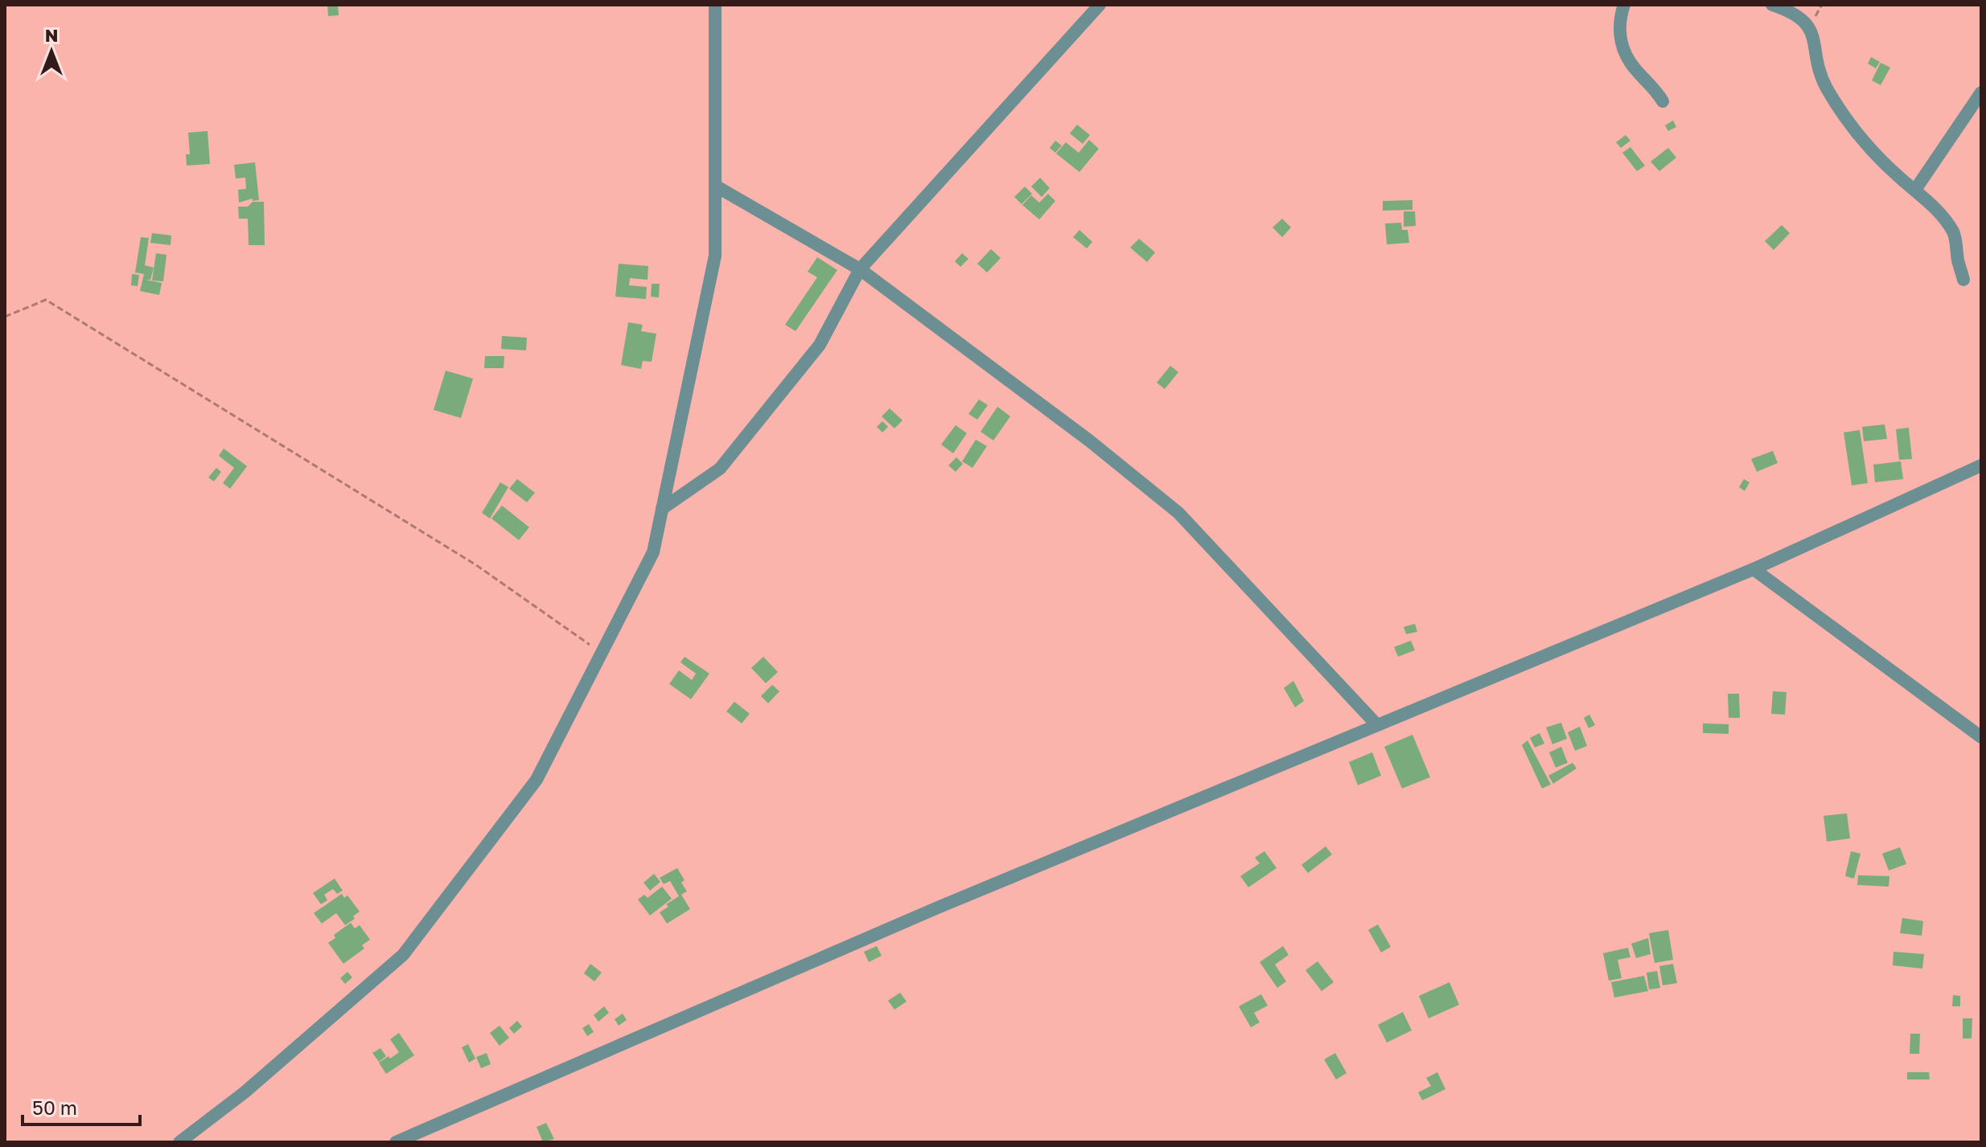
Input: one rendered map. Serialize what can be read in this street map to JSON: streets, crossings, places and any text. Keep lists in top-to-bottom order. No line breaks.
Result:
{"scale_bar":"50 m","north":"top"}
